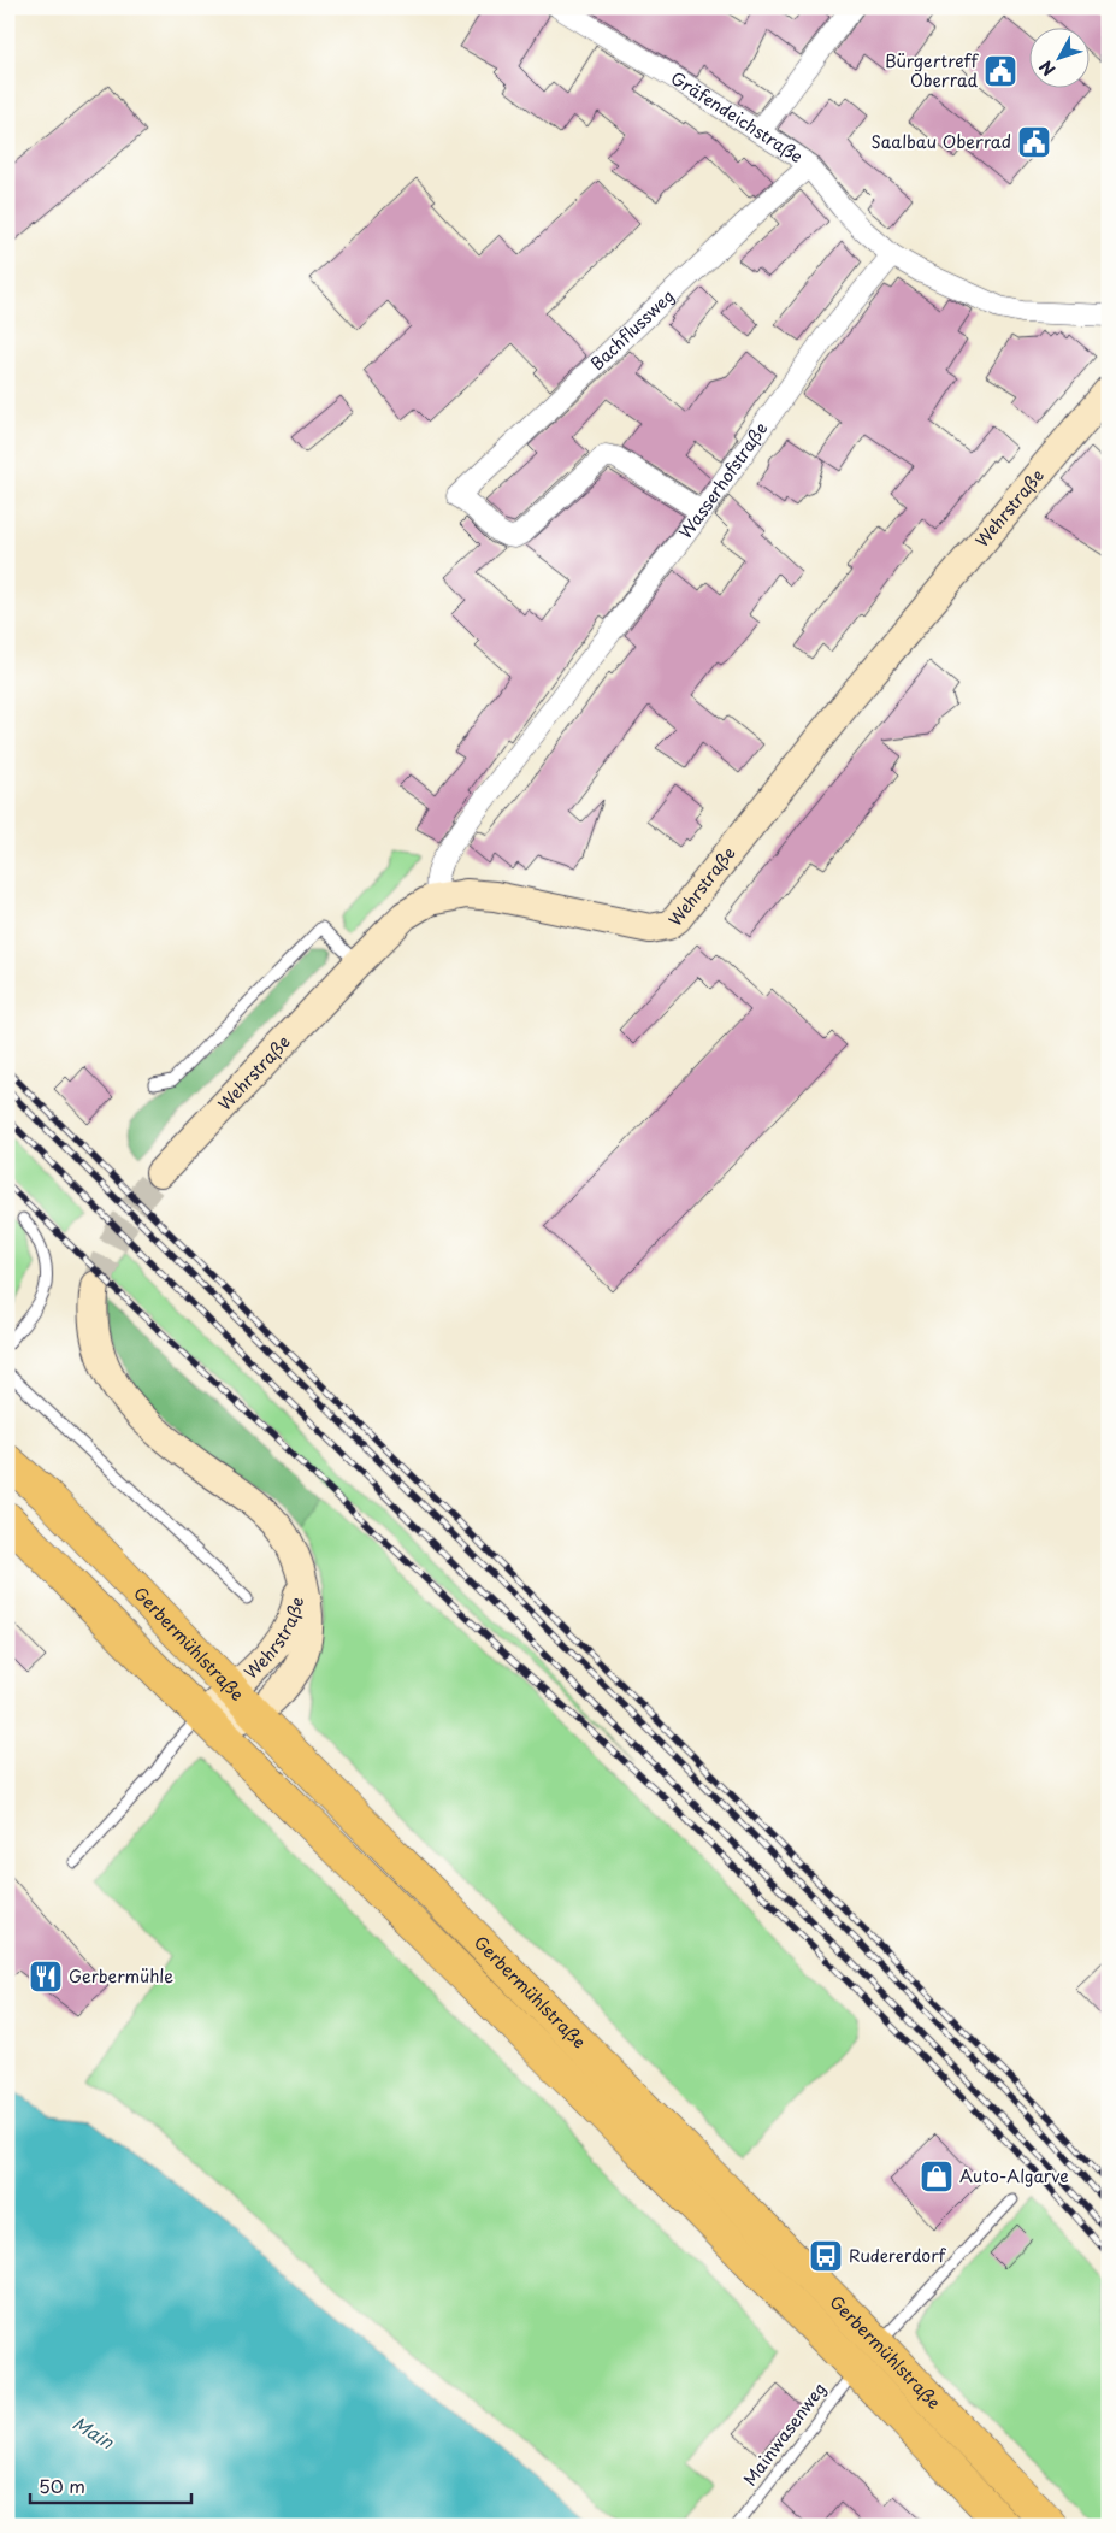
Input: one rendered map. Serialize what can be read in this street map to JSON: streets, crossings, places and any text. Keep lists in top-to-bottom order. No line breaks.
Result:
{"streets":{"main road":["Gerbermühlstraße"],"street":["Gräfendeichstraße","Bachflussweg","Wasserhofstraße","Wehrstraße"],"lane":["Mainwasenweg"]},"crossings":[["Gräfendeichstraße","Bachflussweg"],["Gräfendeichstraße","Wasserhofstraße"],["Bachflussweg","Wasserhofstraße"],["Wasserhofstraße","Wehrstraße"],["Wehrstraße","Gerbermühlstraße"],["Gerbermühlstraße","Mainwasenweg"]],"water":["Main"],"places":{"public building":["Bürgertreff Oberrad","Saalbau Oberrad"],"restaurant":["Gerbermühle"],"shop":["Auto-Algarve"],"bus stop":["Rudererdorf"]},"scale_bar":"50 m","north":"bottom left"}
